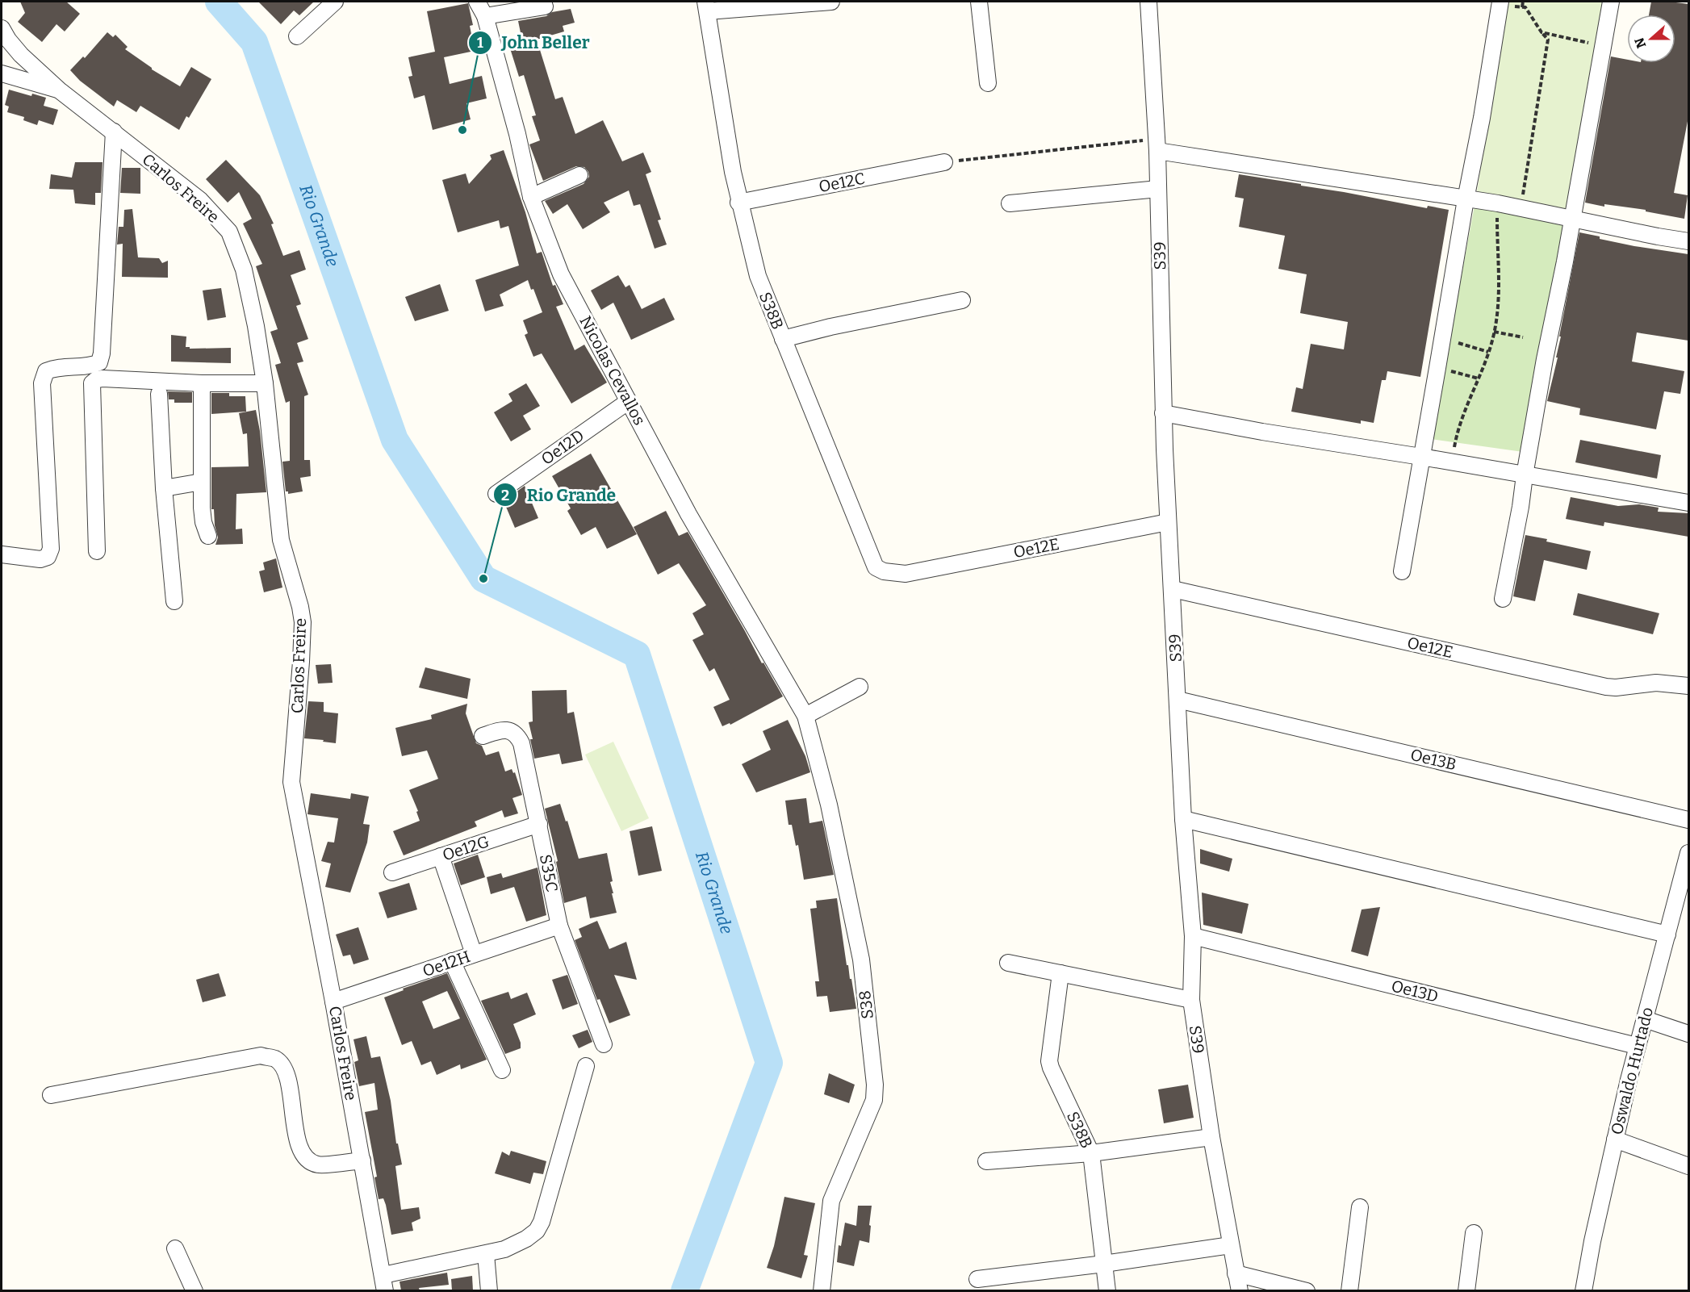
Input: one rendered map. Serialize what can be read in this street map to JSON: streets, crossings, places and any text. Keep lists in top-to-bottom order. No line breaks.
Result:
{"streets":{"street":["Oe12C","Carlos Freire","S39","S38B","Nicolas Cevallos","Oe12D","Oe12E","Oe13B","Oe12G","S35C","Oe12H","Oe13D","S38","Oswaldo Hurtado"]},"crossings":[["Oe12C","S38B"],["Carlos Freire","Oe12H"],["S39","Oe12E"],["S39","Oe13B"],["S39","Oe13D"],["S38B","Oe12E"],["Nicolas Cevallos","Oe12D"],["Nicolas Cevallos","S38"],["Oe12G","S35C"],["S35C","Oe12H"],["Oe13D","Oswaldo Hurtado"]],"water":["Rio Grande"],"places":["John Beller","Rio Grande"],"north":"left"}
